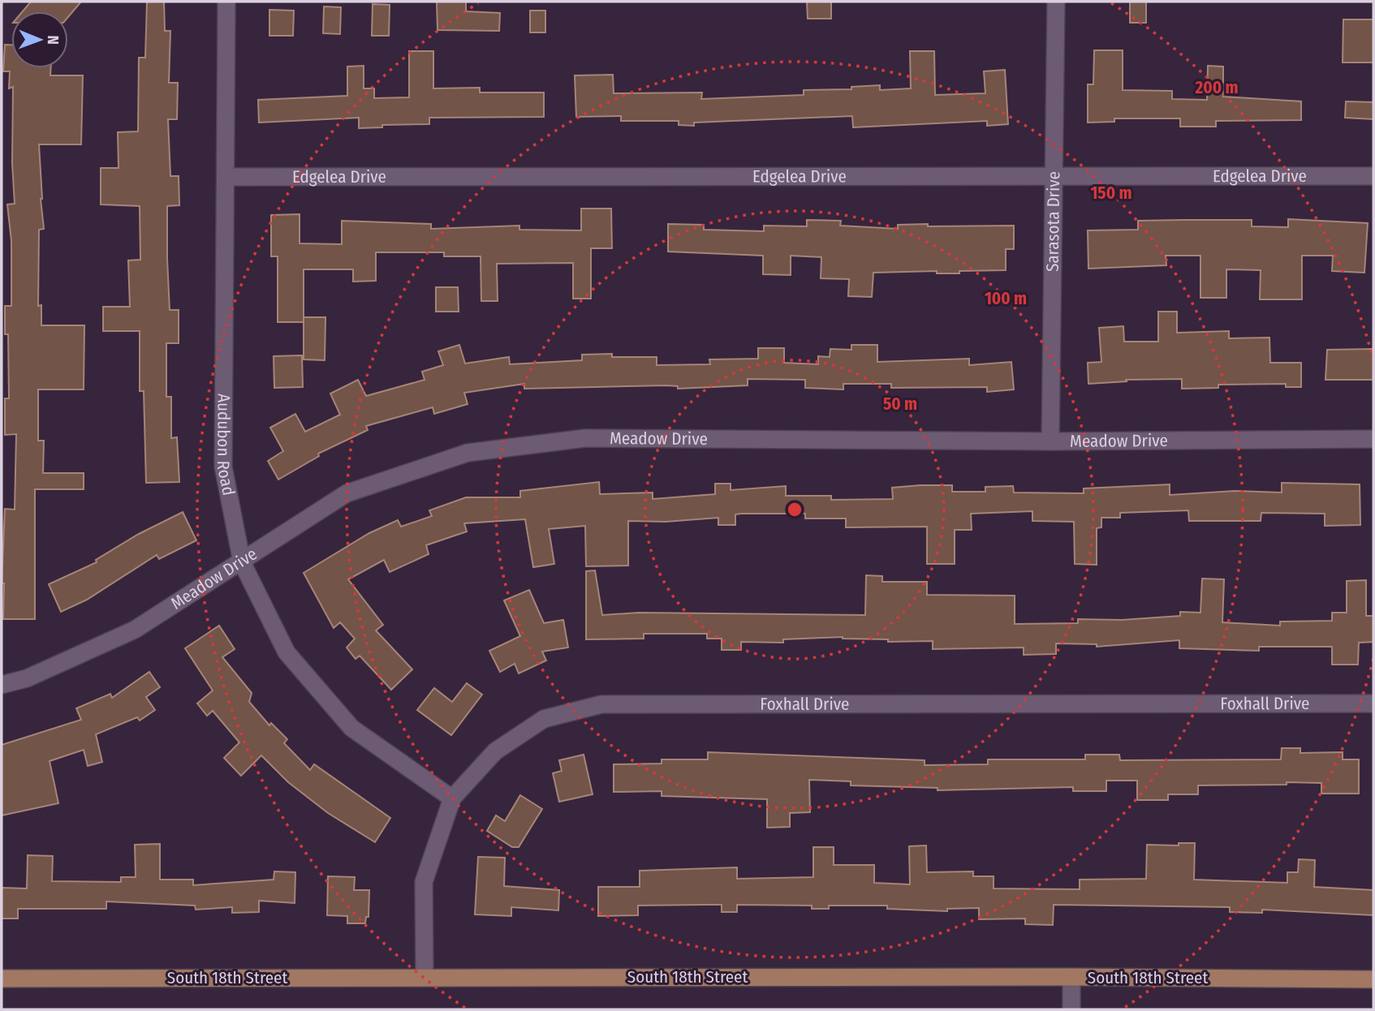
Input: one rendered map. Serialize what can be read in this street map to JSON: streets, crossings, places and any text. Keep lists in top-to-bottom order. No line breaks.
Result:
{"streets":{"main road":["South 18th Street"],"street":["Edgelea Drive","Sarasota Drive","Meadow Drive","Audubon Road","Foxhall Drive"]},"crossings":[["Edgelea Drive","Sarasota Drive"],["Edgelea Drive","Audubon Road"],["Sarasota Drive","Meadow Drive"],["Meadow Drive","Audubon Road"],["Audubon Road","Foxhall Drive"],["Foxhall Drive","South 18th Street"]],"north":"right","rings":["200 m","150 m","100 m","50 m"]}
